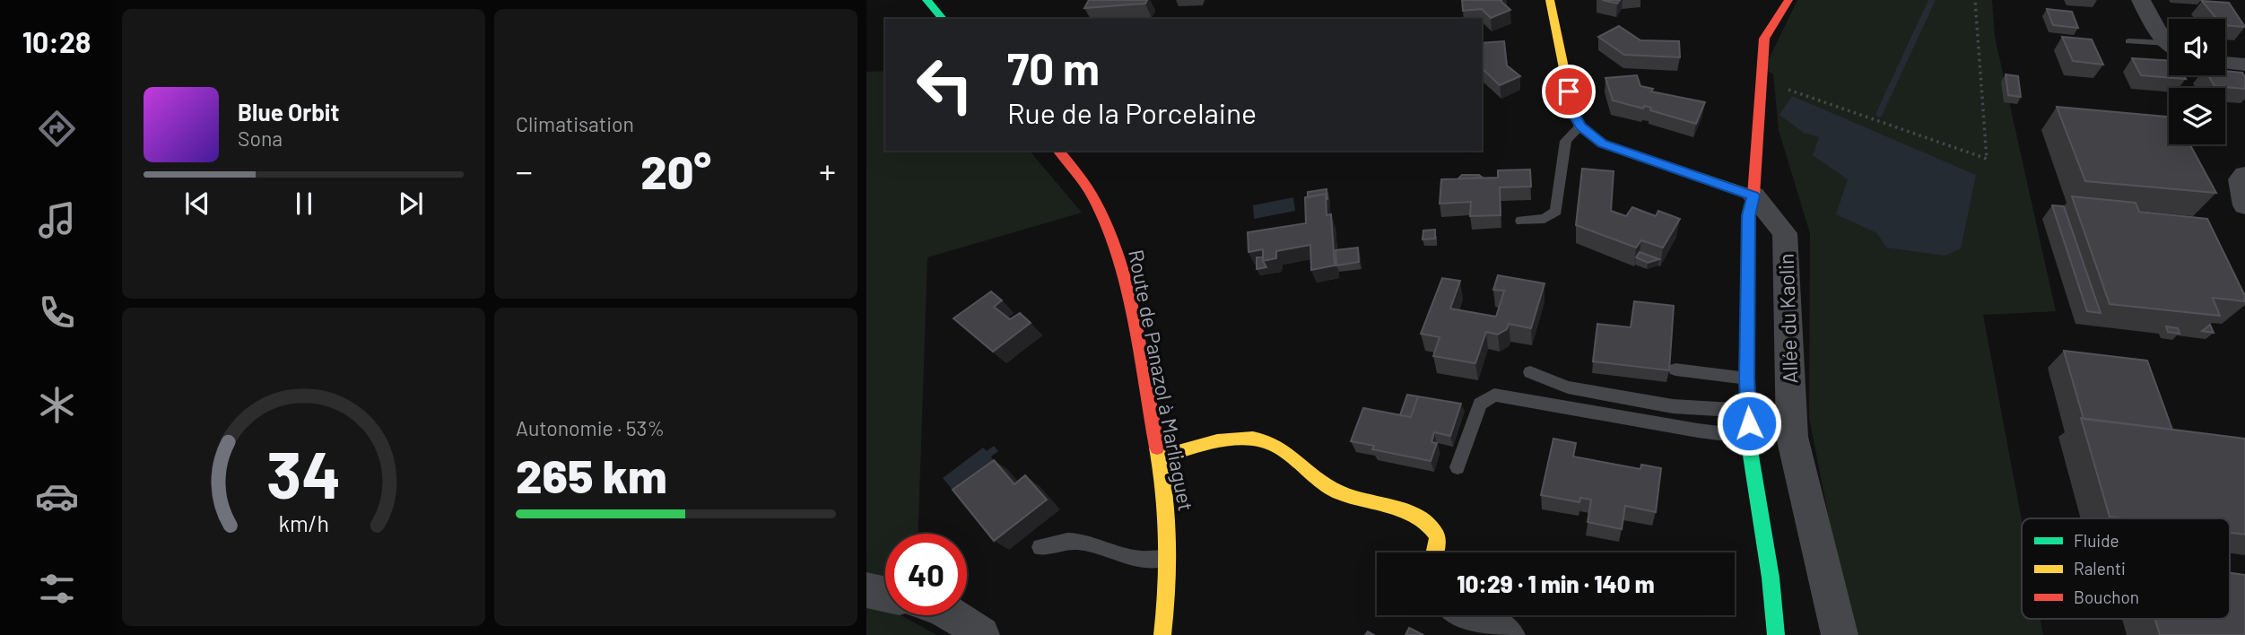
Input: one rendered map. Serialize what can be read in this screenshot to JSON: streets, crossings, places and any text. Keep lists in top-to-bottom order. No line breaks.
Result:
{"streets":{"street":["Allée du Kaolin","Route de Panazol à Marliaguet"]},"legend":["Fluide","Ralenti","Bouchon"],"page":{"tabs":"10:28","tile":["Climatisation",["Autonomie · 53%","265 km"]],"turn":["70 m","Rue de la Porcelaine"],"song":["Blue Orbit","Sona"],"heat":["−","20°","+"],"limit":"40","trip":"10:29 · 1 min · 140 m","gauge":["34","km/h"]}}
